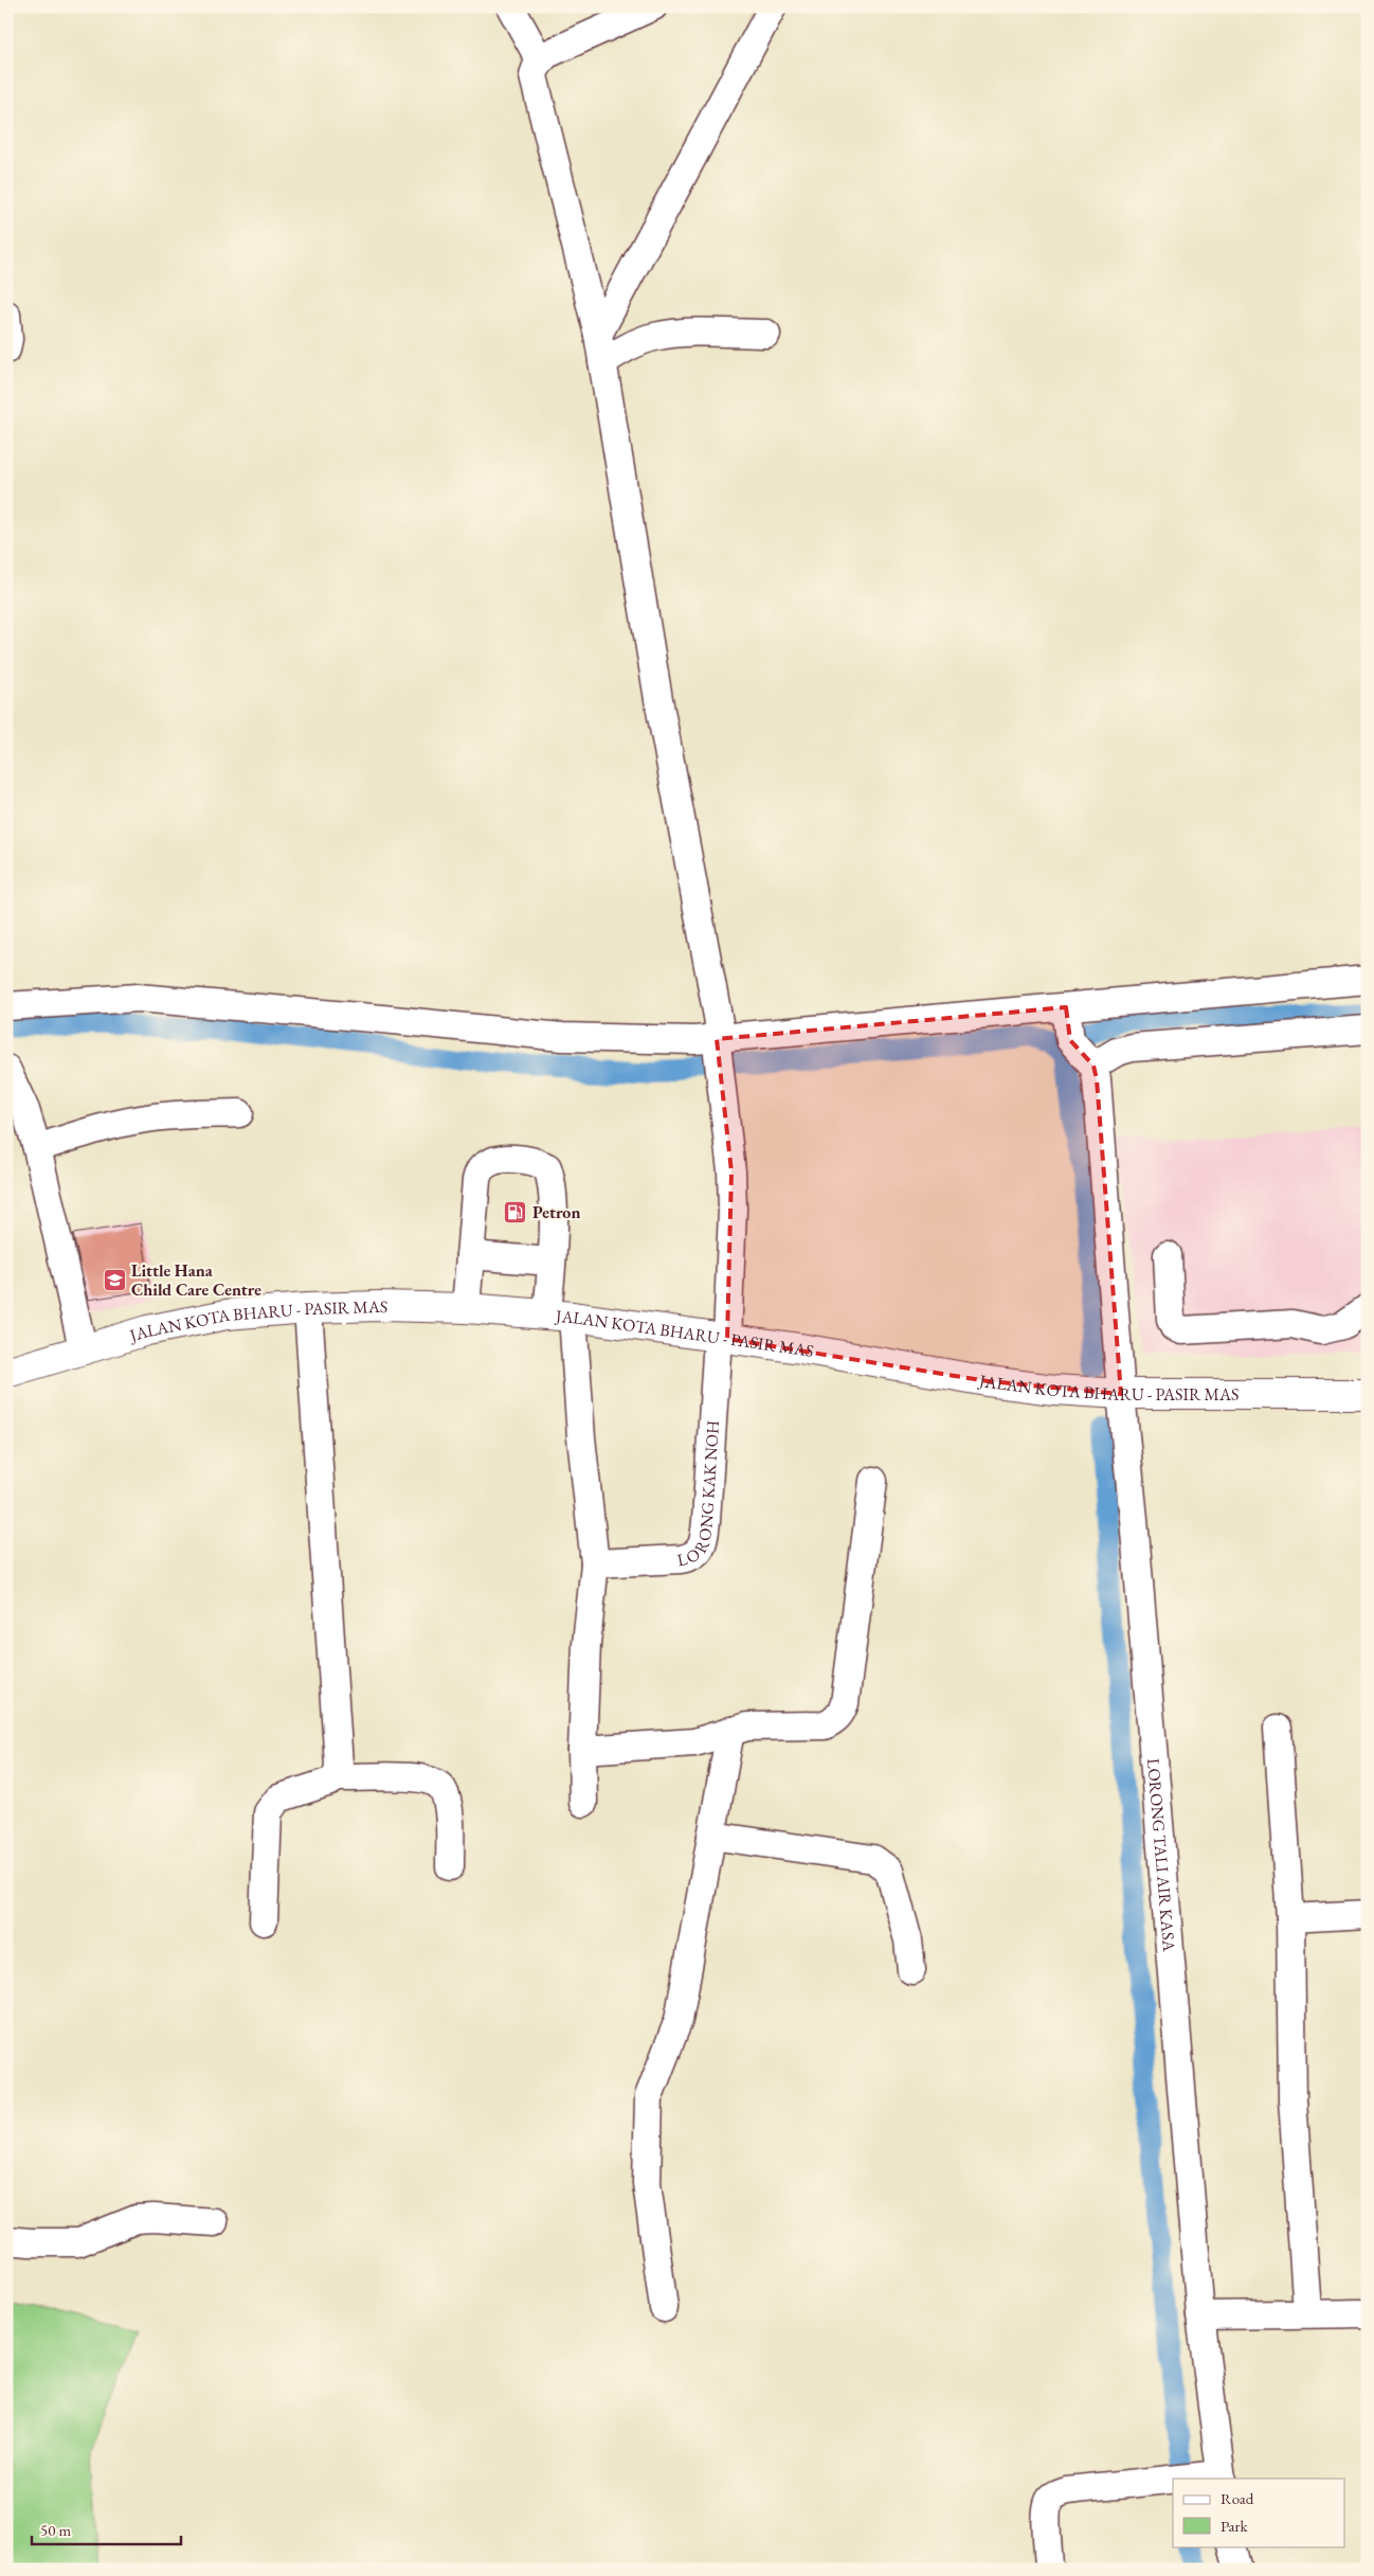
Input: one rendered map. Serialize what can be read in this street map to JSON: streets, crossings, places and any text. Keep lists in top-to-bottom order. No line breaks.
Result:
{"streets":{"highway":["JALAN KOTA BHARU - PASIR MAS"],"street":["LORONG KAK NOH","LORONG TALI AIR KASA"]},"crossings":[["JALAN KOTA BHARU - PASIR MAS","LORONG KAK NOH"],["JALAN KOTA BHARU - PASIR MAS","LORONG TALI AIR KASA"]],"places":{"fuel station":["Petron"],"school or university":["Little Hana Child Care Centre"]},"legend":["Road","Park"],"scale_bar":"50 m"}
